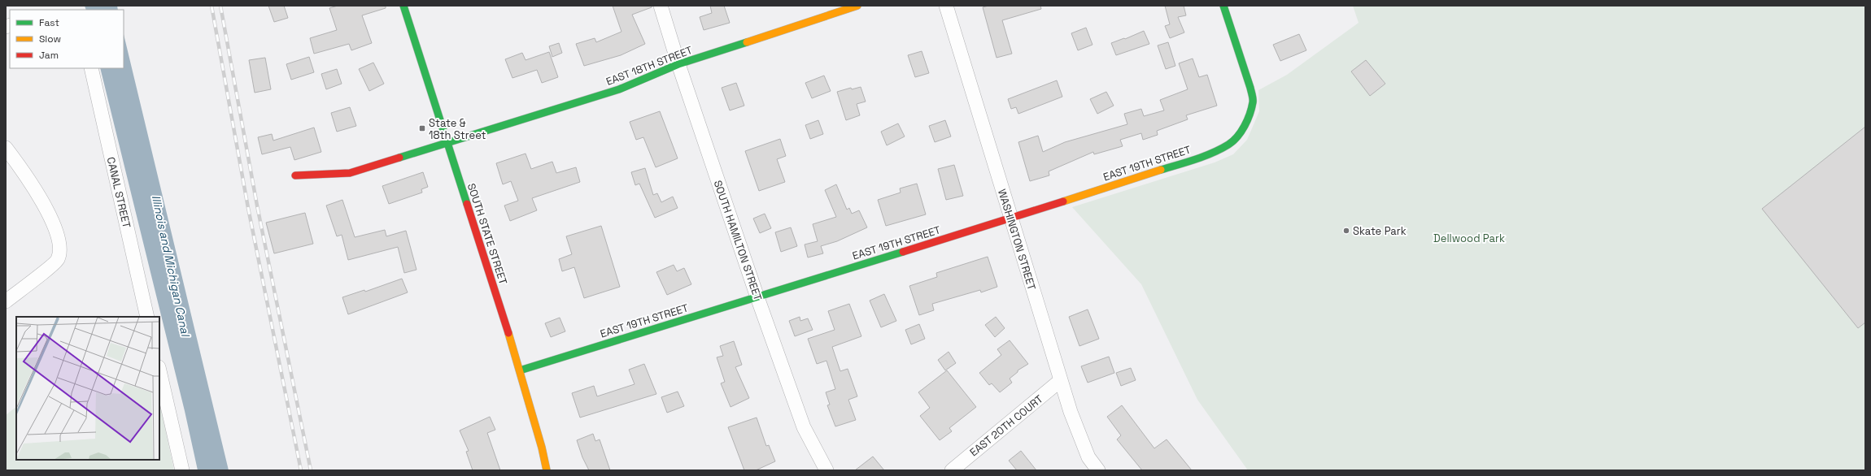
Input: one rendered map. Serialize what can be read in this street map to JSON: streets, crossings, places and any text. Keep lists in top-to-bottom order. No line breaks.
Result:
{"streets":{"street":["EAST 18TH STREET","EAST 19TH STREET","CANAL STREET","SOUTH STATE STREET","WASHINGTON STREET","SOUTH HAMILTON STREET","EAST 20TH COURT"]},"crossings":[["EAST 18TH STREET","SOUTH STATE STREET"],["EAST 18TH STREET","SOUTH HAMILTON STREET"],["EAST 19TH STREET","SOUTH STATE STREET"],["EAST 19TH STREET","WASHINGTON STREET"],["EAST 19TH STREET","SOUTH HAMILTON STREET"],["WASHINGTON STREET","EAST 20TH COURT"]],"water":["Illinois and Michigan Canal"],"parks":["Dellwood Park"],"places":{"transit":["State & 18th Street"],"other":["Skate Park"]},"legend":["Fast","Slow","Jam"]}
